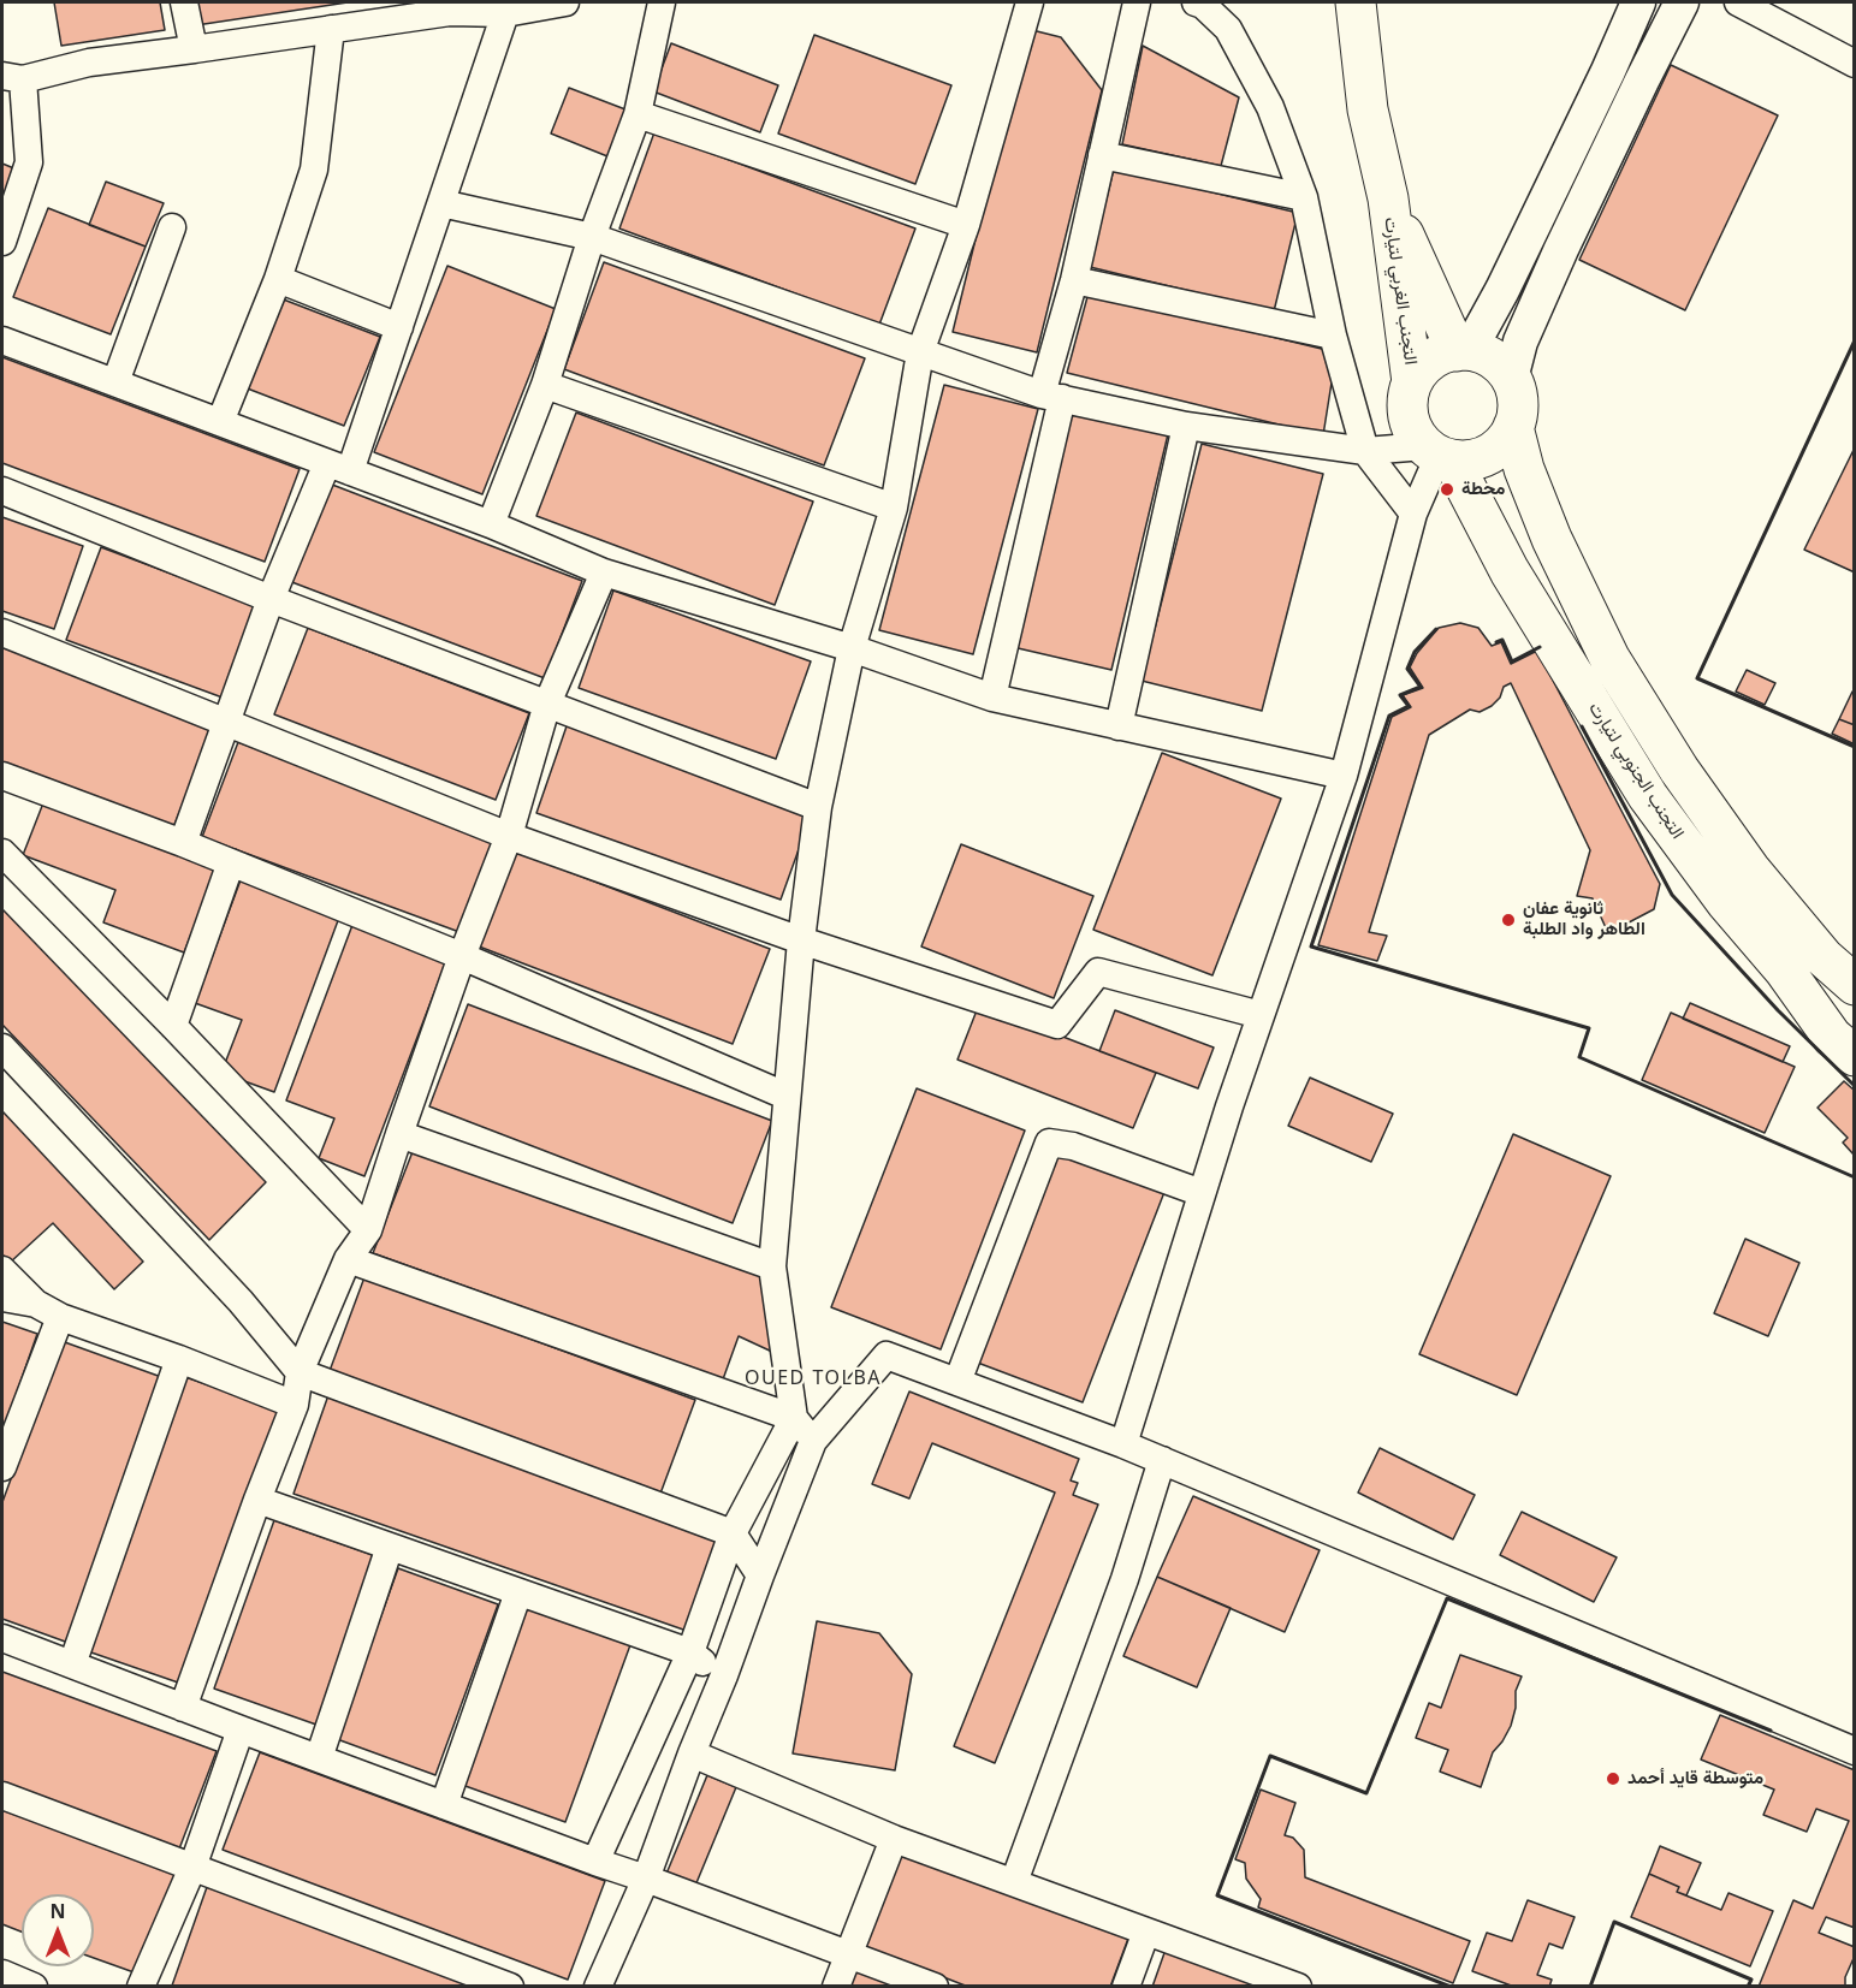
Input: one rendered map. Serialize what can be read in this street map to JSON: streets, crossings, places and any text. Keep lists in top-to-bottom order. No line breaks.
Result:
{"streets":{"highway":["التجنب الغربي لتيارت","التجنب الجنوبي لتيارت"]},"crossings":[["التجنب الغربي لتيارت","التجنب الجنوبي لتيارت"]],"districts":["OUED TOLBA"],"places":["محطة","ثانوية عفان الطاهر واد الطلبة","متوسطة قايد أحمد"],"north":"top"}
